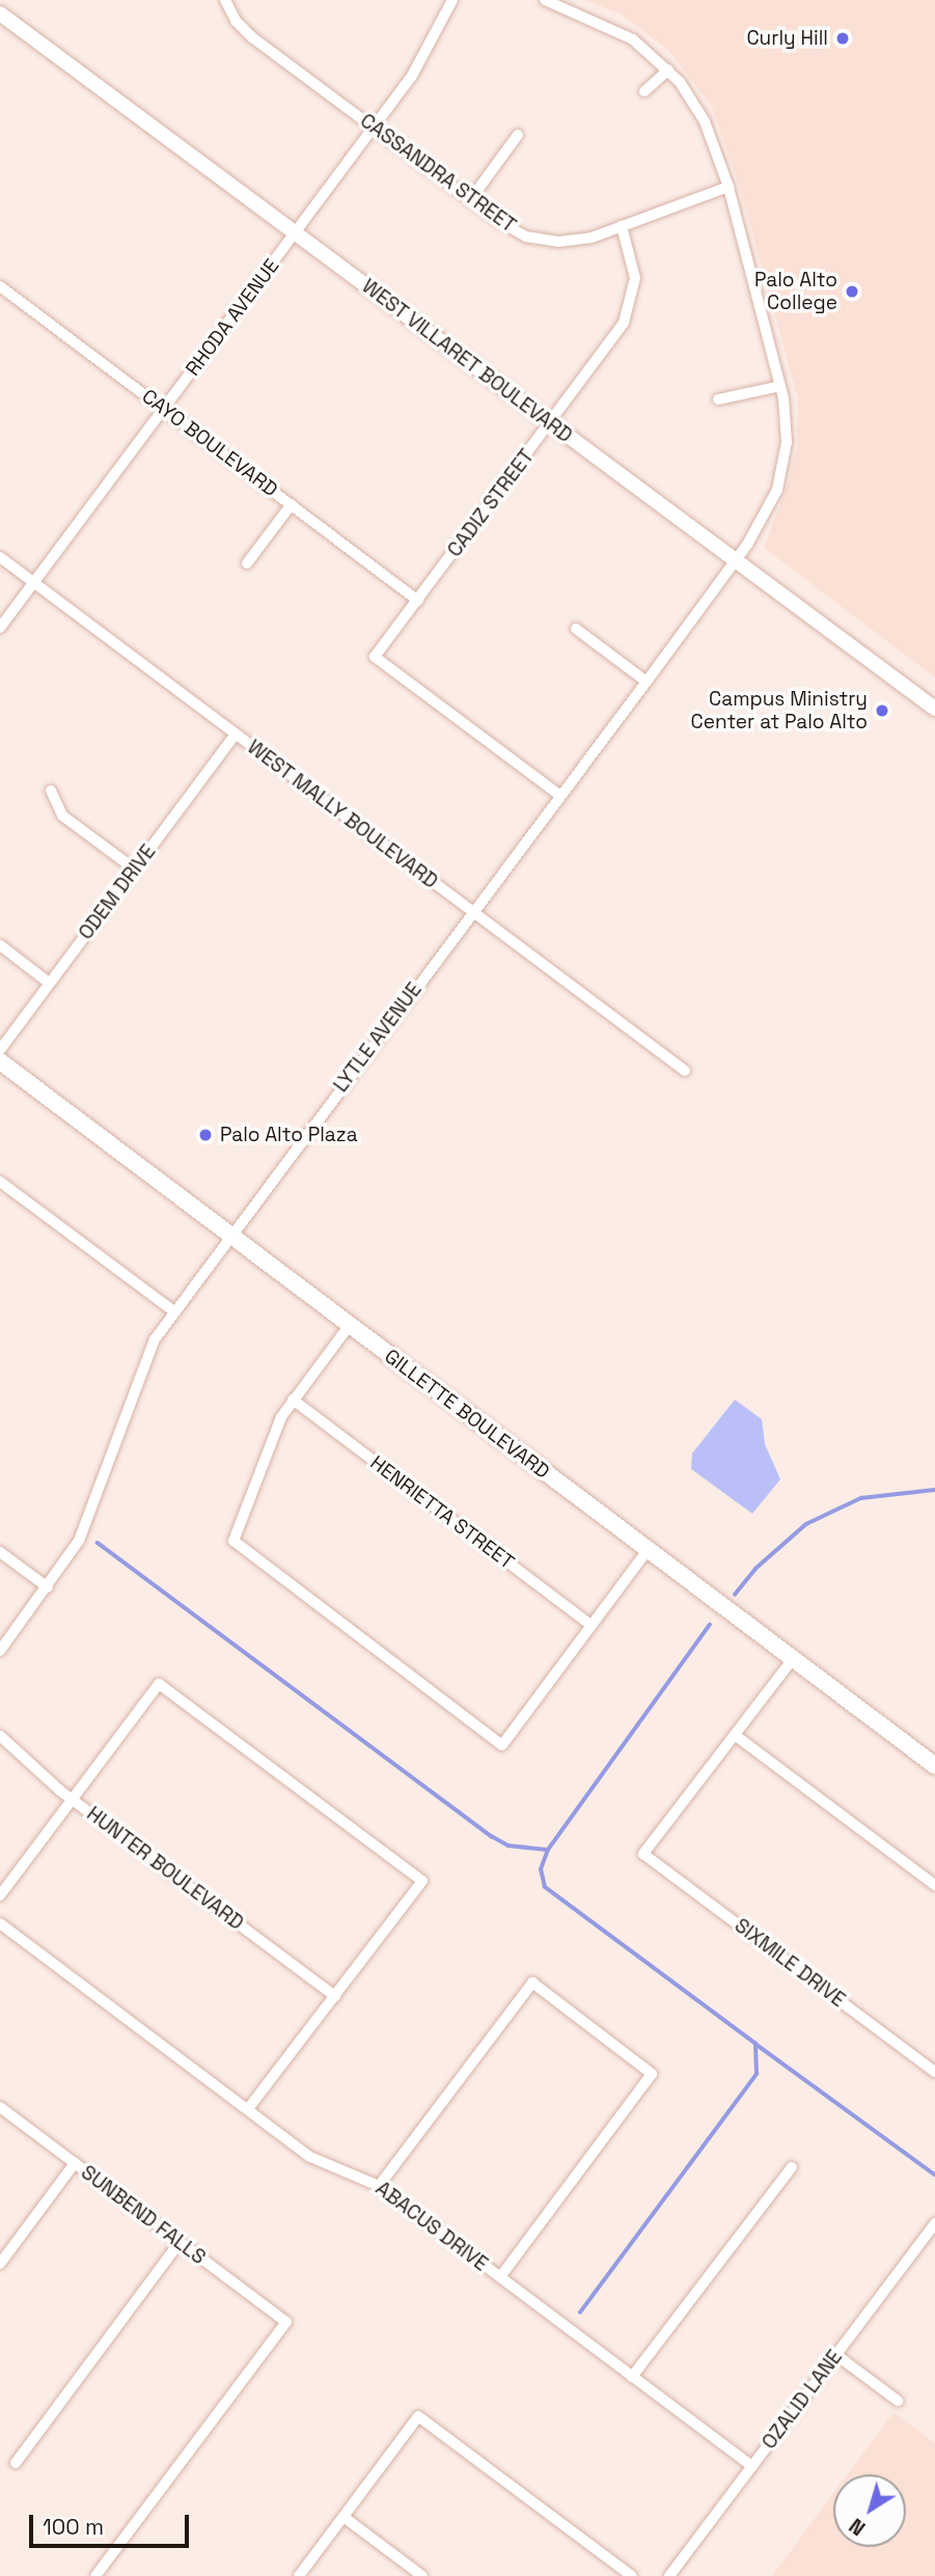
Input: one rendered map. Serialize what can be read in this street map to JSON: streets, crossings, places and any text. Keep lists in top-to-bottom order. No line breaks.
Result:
{"streets":{"main road":["GILLETTE BOULEVARD"],"street":["CASSANDRA STREET","RHODA AVENUE","WEST VILLARET BOULEVARD","CAYO BOULEVARD","CADIZ STREET","WEST MALLY BOULEVARD","ODEM DRIVE","LYTLE AVENUE","HENRIETTA STREET","HUNTER BOULEVARD","SIXMILE DRIVE","SUNBEND FALLS","ABACUS DRIVE","OZALID LANE"]},"crossings":[["CASSANDRA STREET","RHODA AVENUE"],["CASSANDRA STREET","CADIZ STREET"],["CASSANDRA STREET","LYTLE AVENUE"],["RHODA AVENUE","WEST VILLARET BOULEVARD"],["RHODA AVENUE","CAYO BOULEVARD"],["RHODA AVENUE","WEST MALLY BOULEVARD"],["WEST VILLARET BOULEVARD","CADIZ STREET"],["WEST VILLARET BOULEVARD","LYTLE AVENUE"],["CAYO BOULEVARD","CADIZ STREET"],["CADIZ STREET","LYTLE AVENUE"],["WEST MALLY BOULEVARD","ODEM DRIVE"],["WEST MALLY BOULEVARD","LYTLE AVENUE"],["LYTLE AVENUE","GILLETTE BOULEVARD"],["ABACUS DRIVE","OZALID LANE"]],"places":["Curly Hill","Palo Alto College","Campus Ministry Center at Palo Alto","Palo Alto Plaza"],"scale_bar":"100 m","north":"bottom left"}
